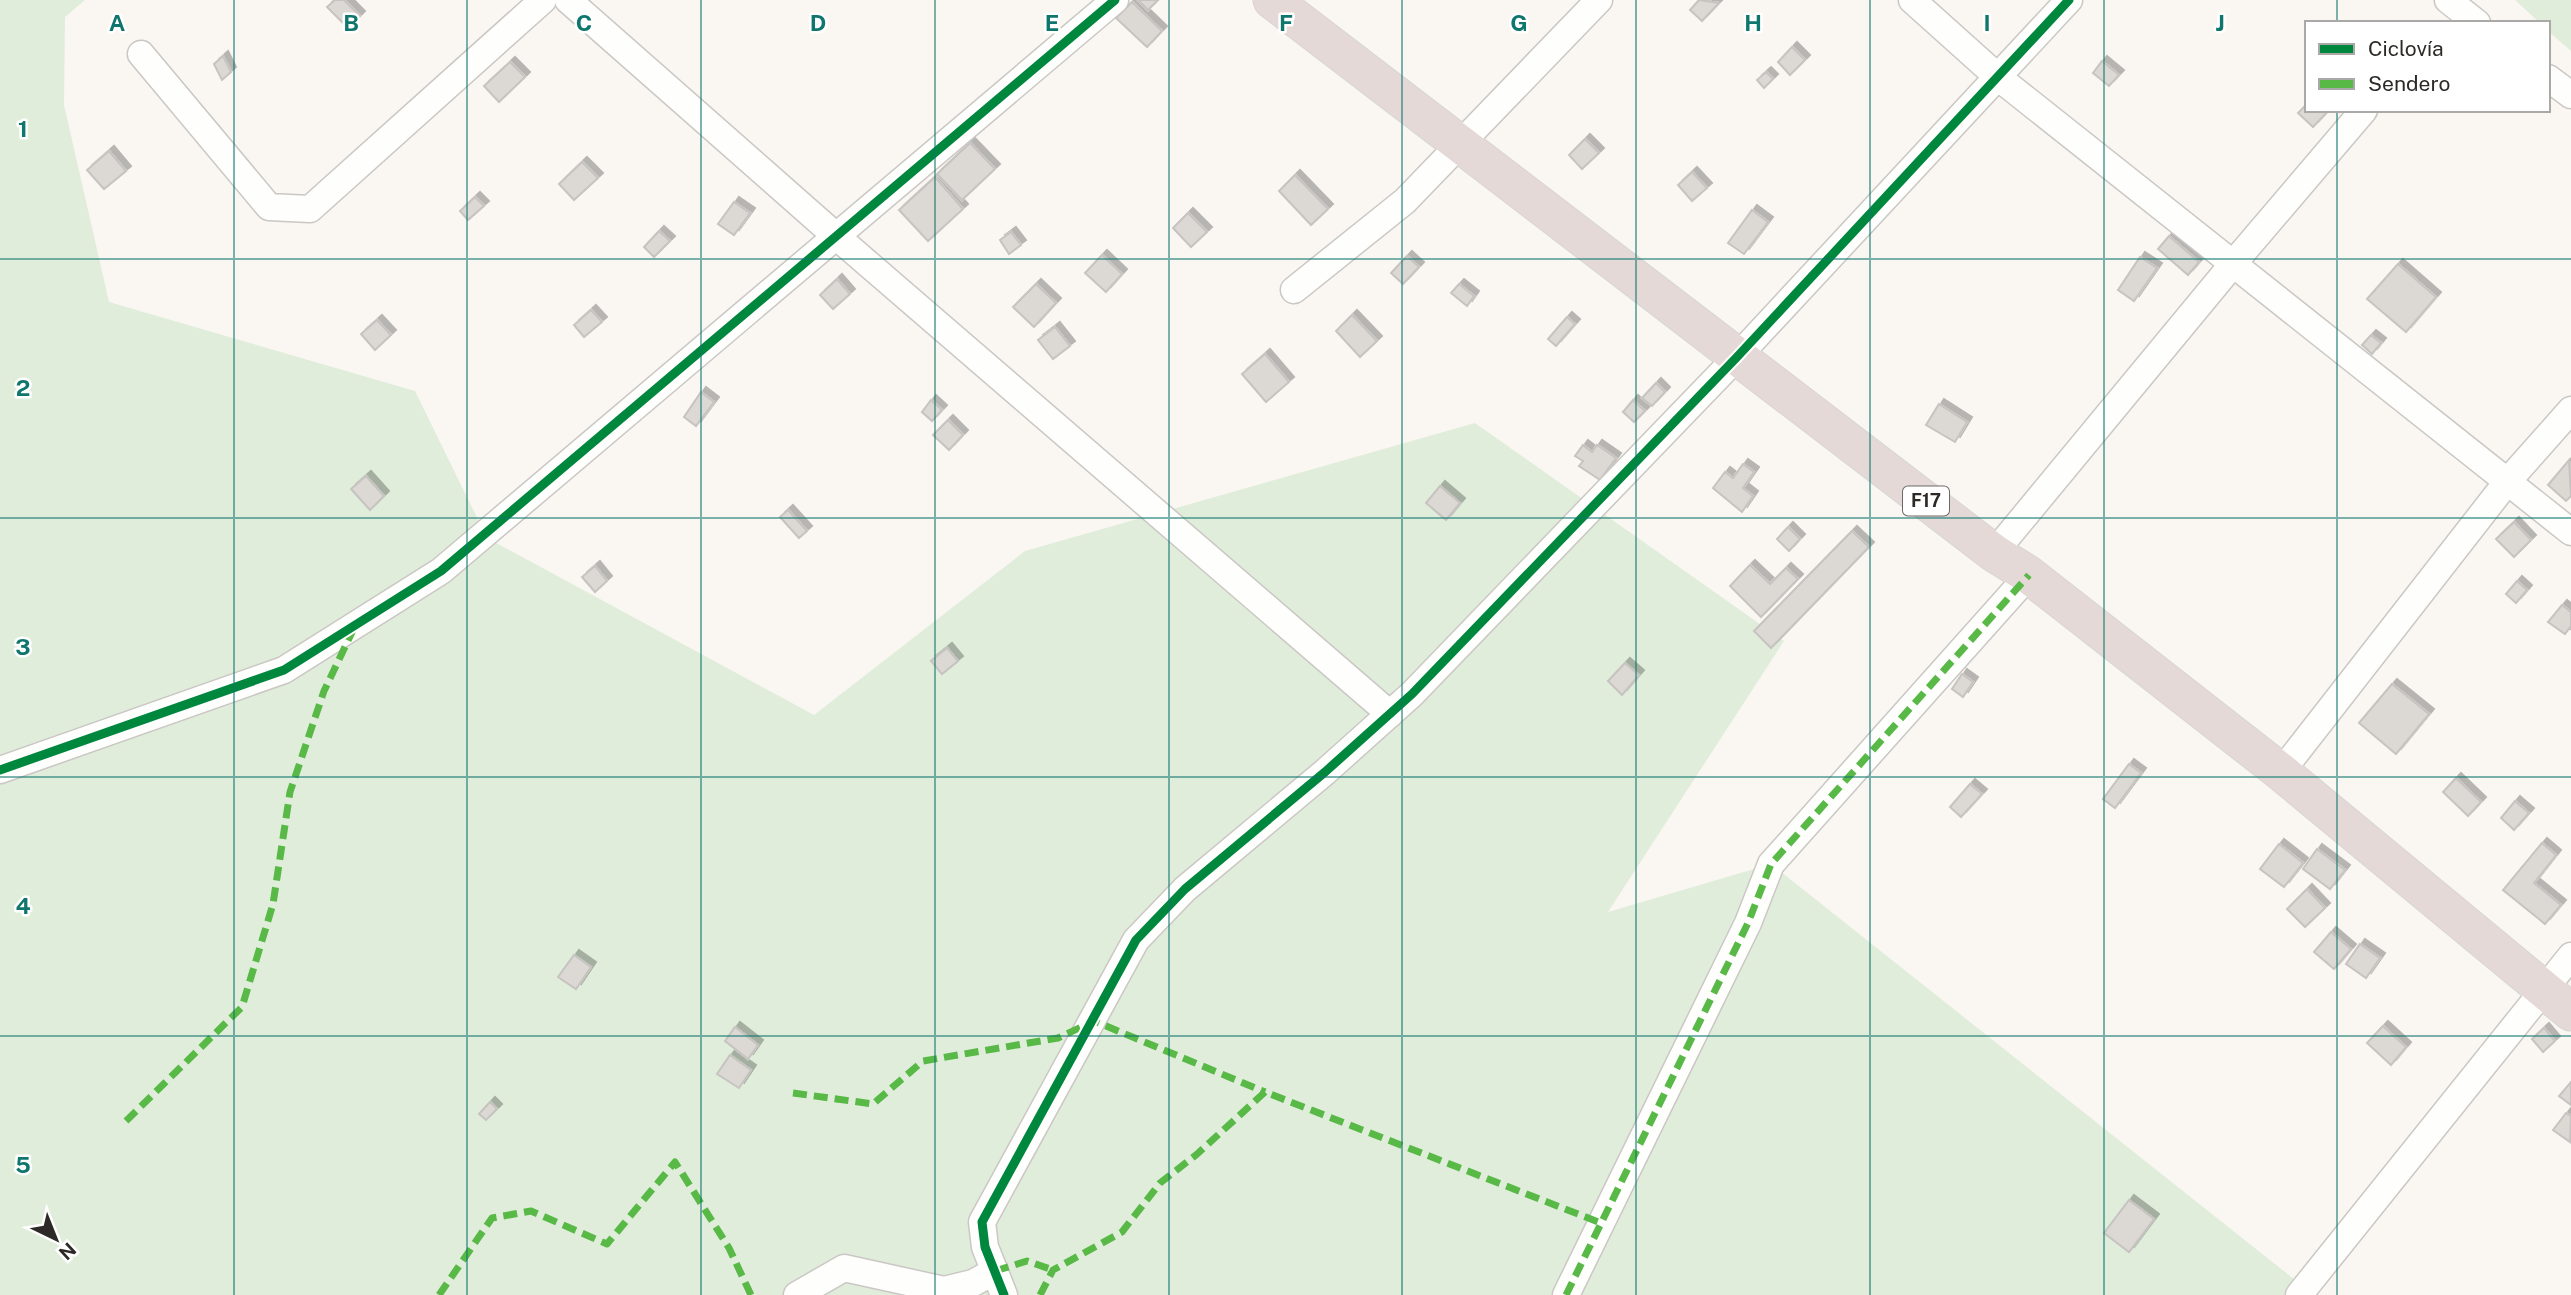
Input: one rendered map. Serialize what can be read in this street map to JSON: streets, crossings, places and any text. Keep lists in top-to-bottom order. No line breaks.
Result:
{"streets":{"highway":["F17"]},"legend":["Ciclovía","Sendero"],"north":"bottom right","grid":{"columns":["A","B","C","D","E","F","G","H","I","J"],"rows":["1","2","3","4","5"]}}
